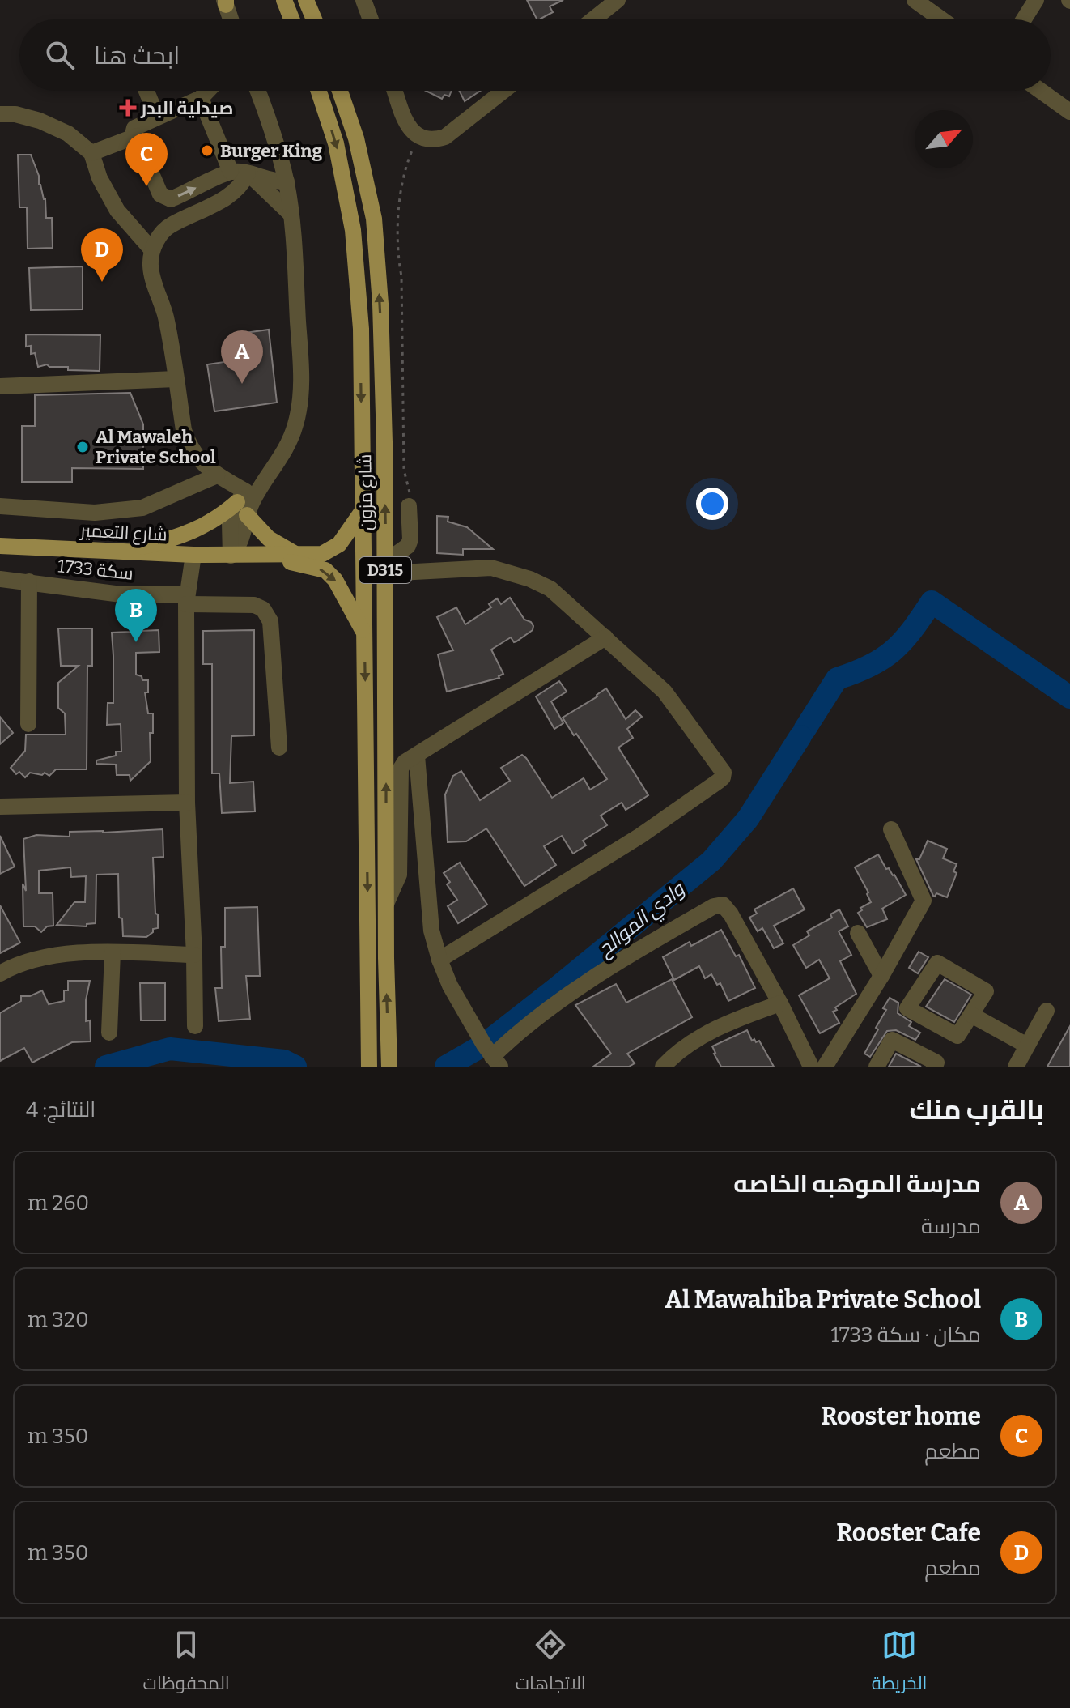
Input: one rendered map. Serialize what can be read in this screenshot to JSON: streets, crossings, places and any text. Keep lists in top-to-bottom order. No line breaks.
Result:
{"streets":{"main road":["شارع مزون","شارع التعمير","D315"],"street":["سكة 1733"]},"crossings":[["شارع مزون","شارع التعمير"]],"water":["وادي الموالح"],"places":{"health":["صيدلية البدر"],"other":["Burger King","Al Mawaleh Private School"]},"north":"top right","page":{"search":"ابحث هنا","pins":["C","D","A","B"],"heading":["بالقرب منك","النتائج: 4"],"list":[{"mark":"A","name":"مدرسة الموهبه الخاصه","note":"مدرسة","value":"260 m"},{"mark":"B","name":"Al Mawahiba Private School","note":"مكان · سكة 1733","value":"320 m"},{"mark":"C","name":"Rooster home","note":"مطعم","value":"350 m"},{"mark":"D","name":"Rooster Cafe","note":"مطعم","value":"350 m"}],"nav":["الخريطة","الاتجاهات","المحفوظات"]}}
